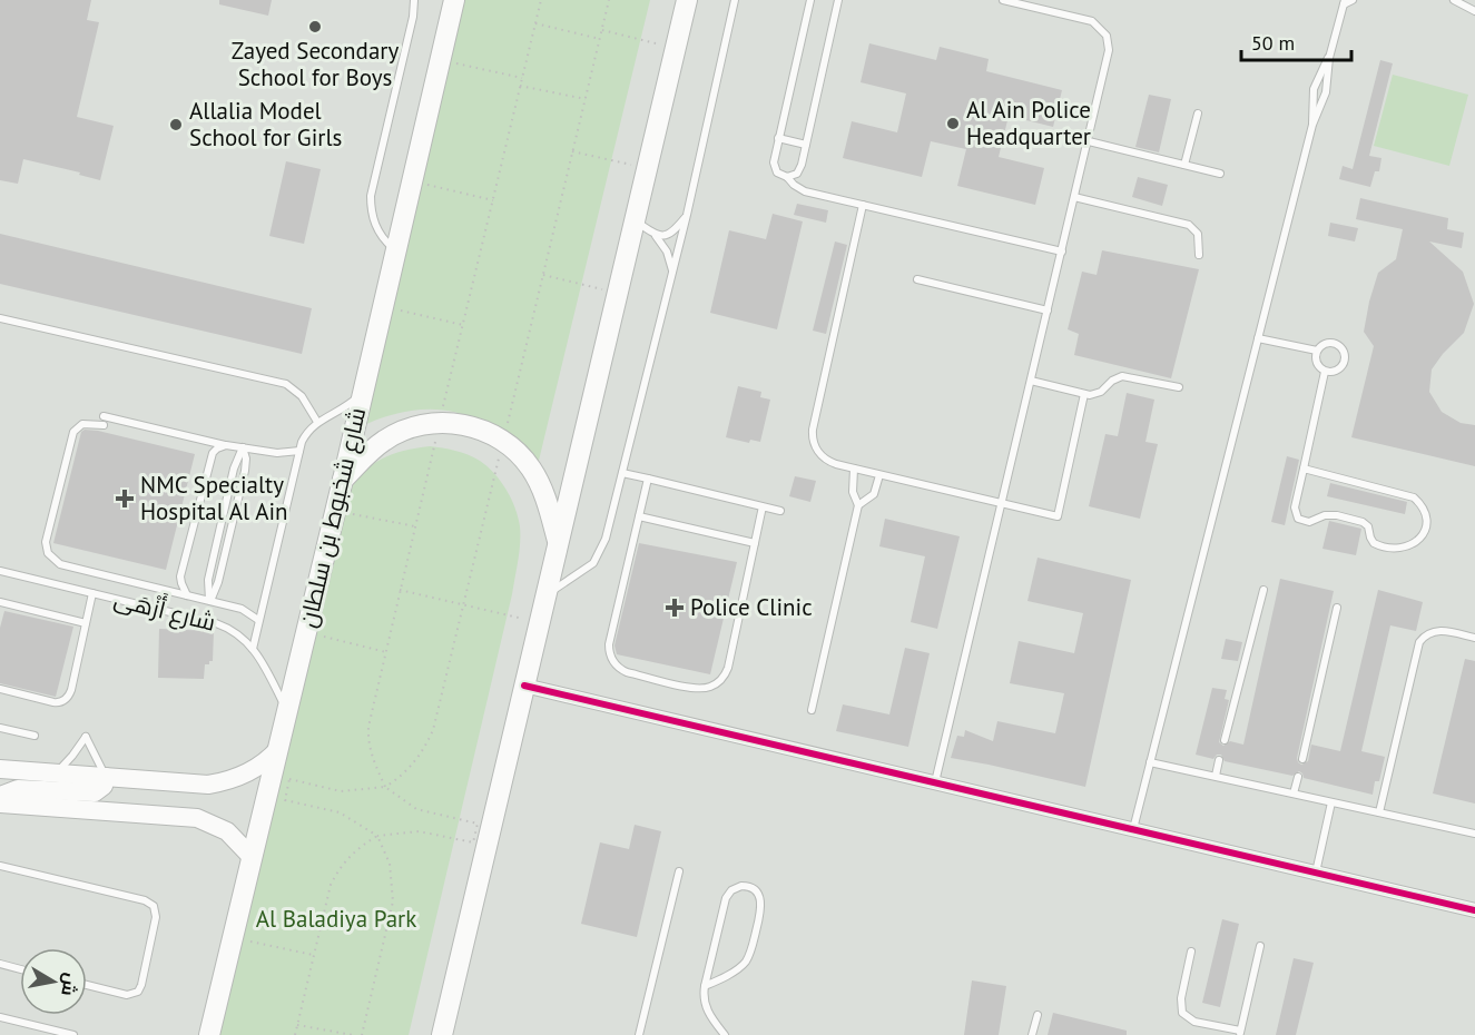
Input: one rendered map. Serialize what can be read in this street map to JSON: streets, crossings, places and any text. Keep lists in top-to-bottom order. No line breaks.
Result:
{"streets":{"main road":["شارع شخبوط بن سلطان"],"lane":["شارع أَزْهَى"]},"crossings":[["شارع شخبوط بن سلطان","شارع أَزْهَى"]],"parks":["Al Baladiya Park"],"places":{"other":["Zayed Secondary School for Boys","Al Ain Police Headquarter","Allalia Model School for Girls"],"health":["NMC Specialty Hospital Al Ain","Police Clinic"]},"scale_bar":"50 m","north":"right"}
